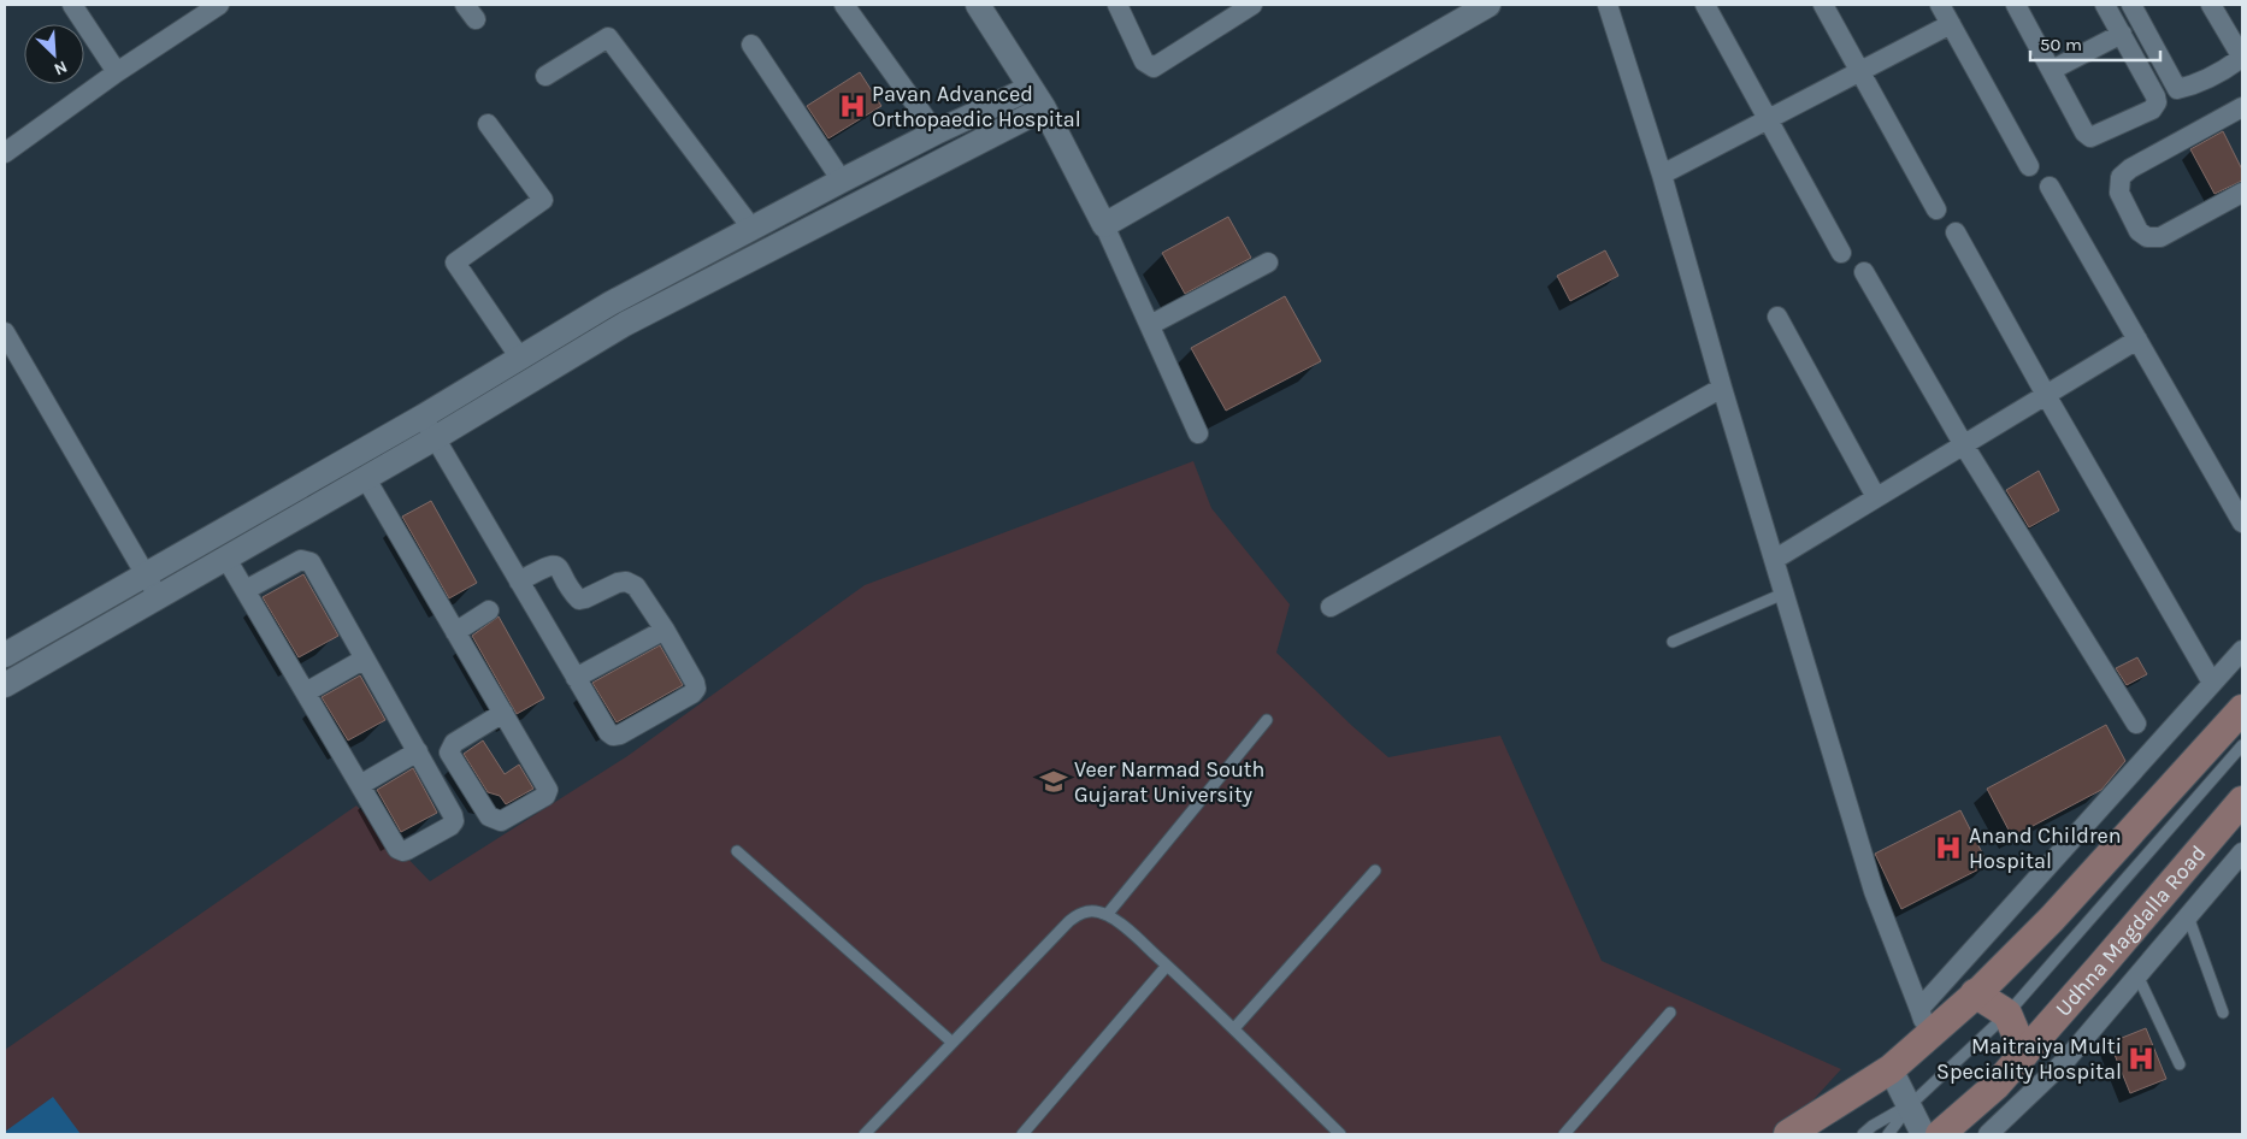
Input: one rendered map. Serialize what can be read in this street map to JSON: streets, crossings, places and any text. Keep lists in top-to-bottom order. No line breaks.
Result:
{"streets":{"main road":["Udhna Magdalla Road"]},"places":{"hospital":["Pavan Advanced Orthopaedic Hospital","Anand Children Hospital","Maitraiya Multi Speciality Hospital"],"school or university":["Veer Narmad South Gujarat University"]},"scale_bar":"50 m","north":"bottom right"}
